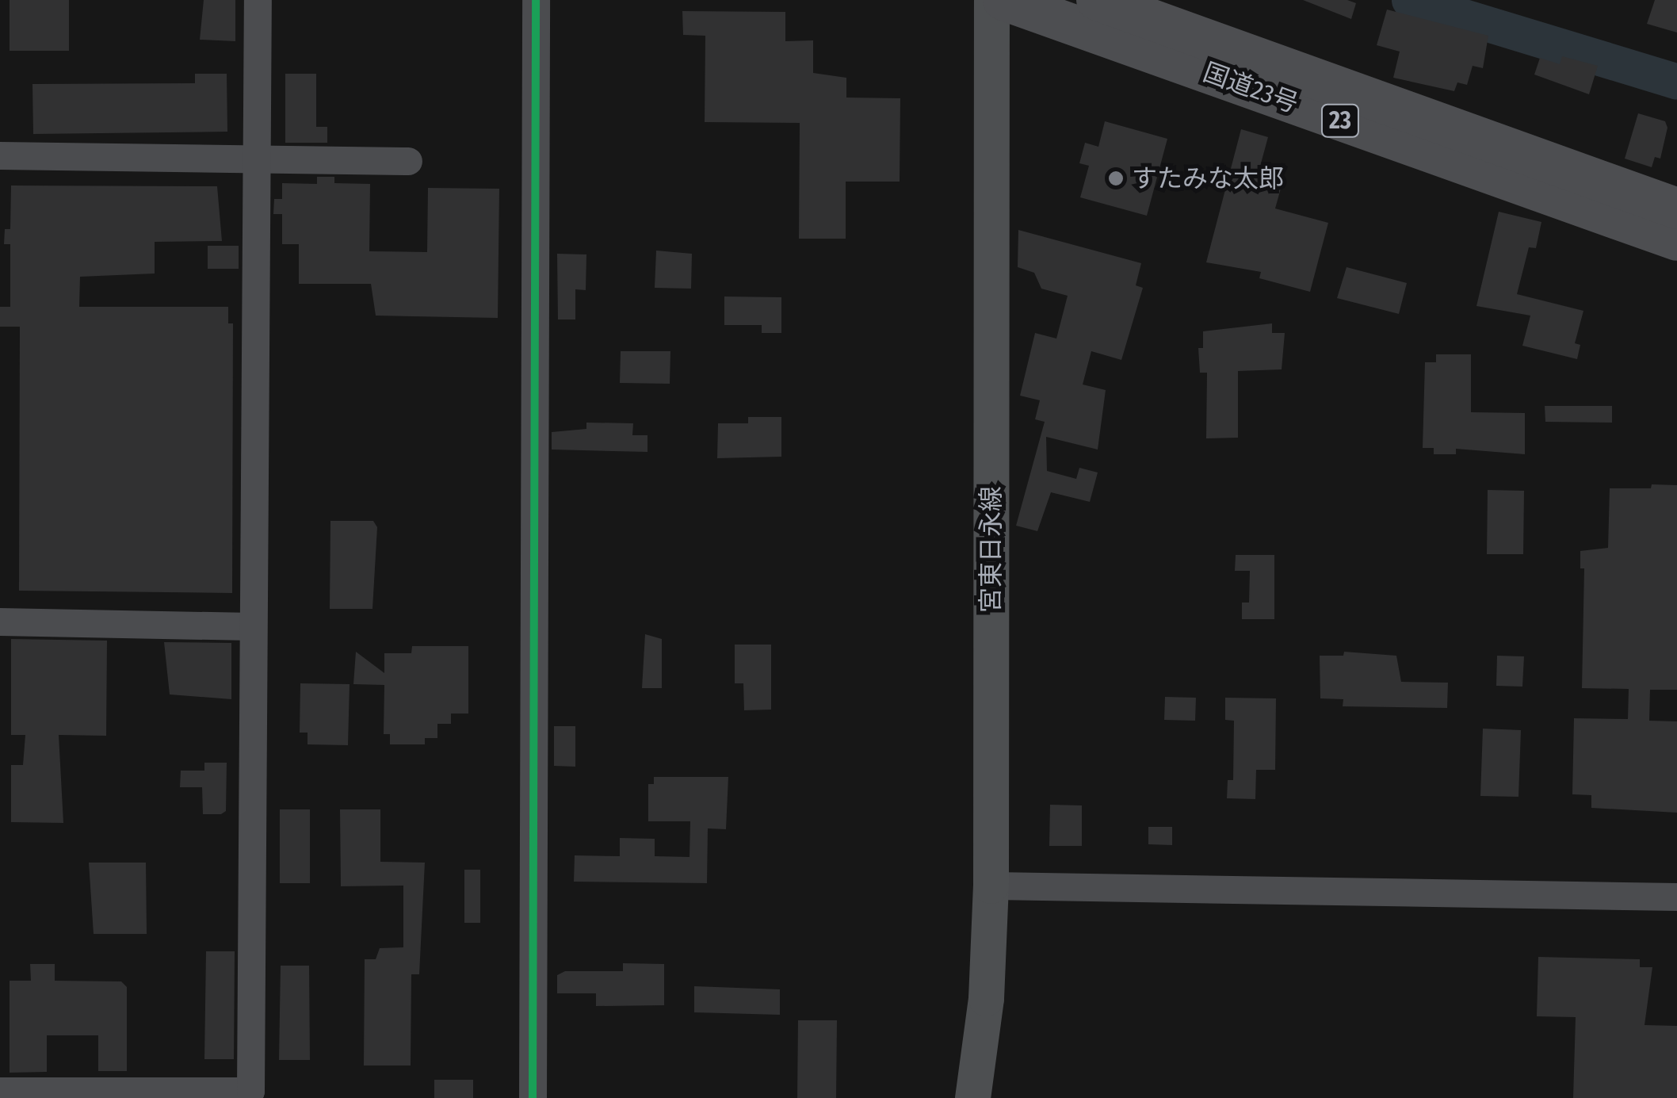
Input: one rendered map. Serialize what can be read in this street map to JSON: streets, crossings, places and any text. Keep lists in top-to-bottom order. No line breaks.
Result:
{"streets":{"highway":["国道23号","23"],"main road":["宮東日永線"]},"places":["すたみな太郎"]}
